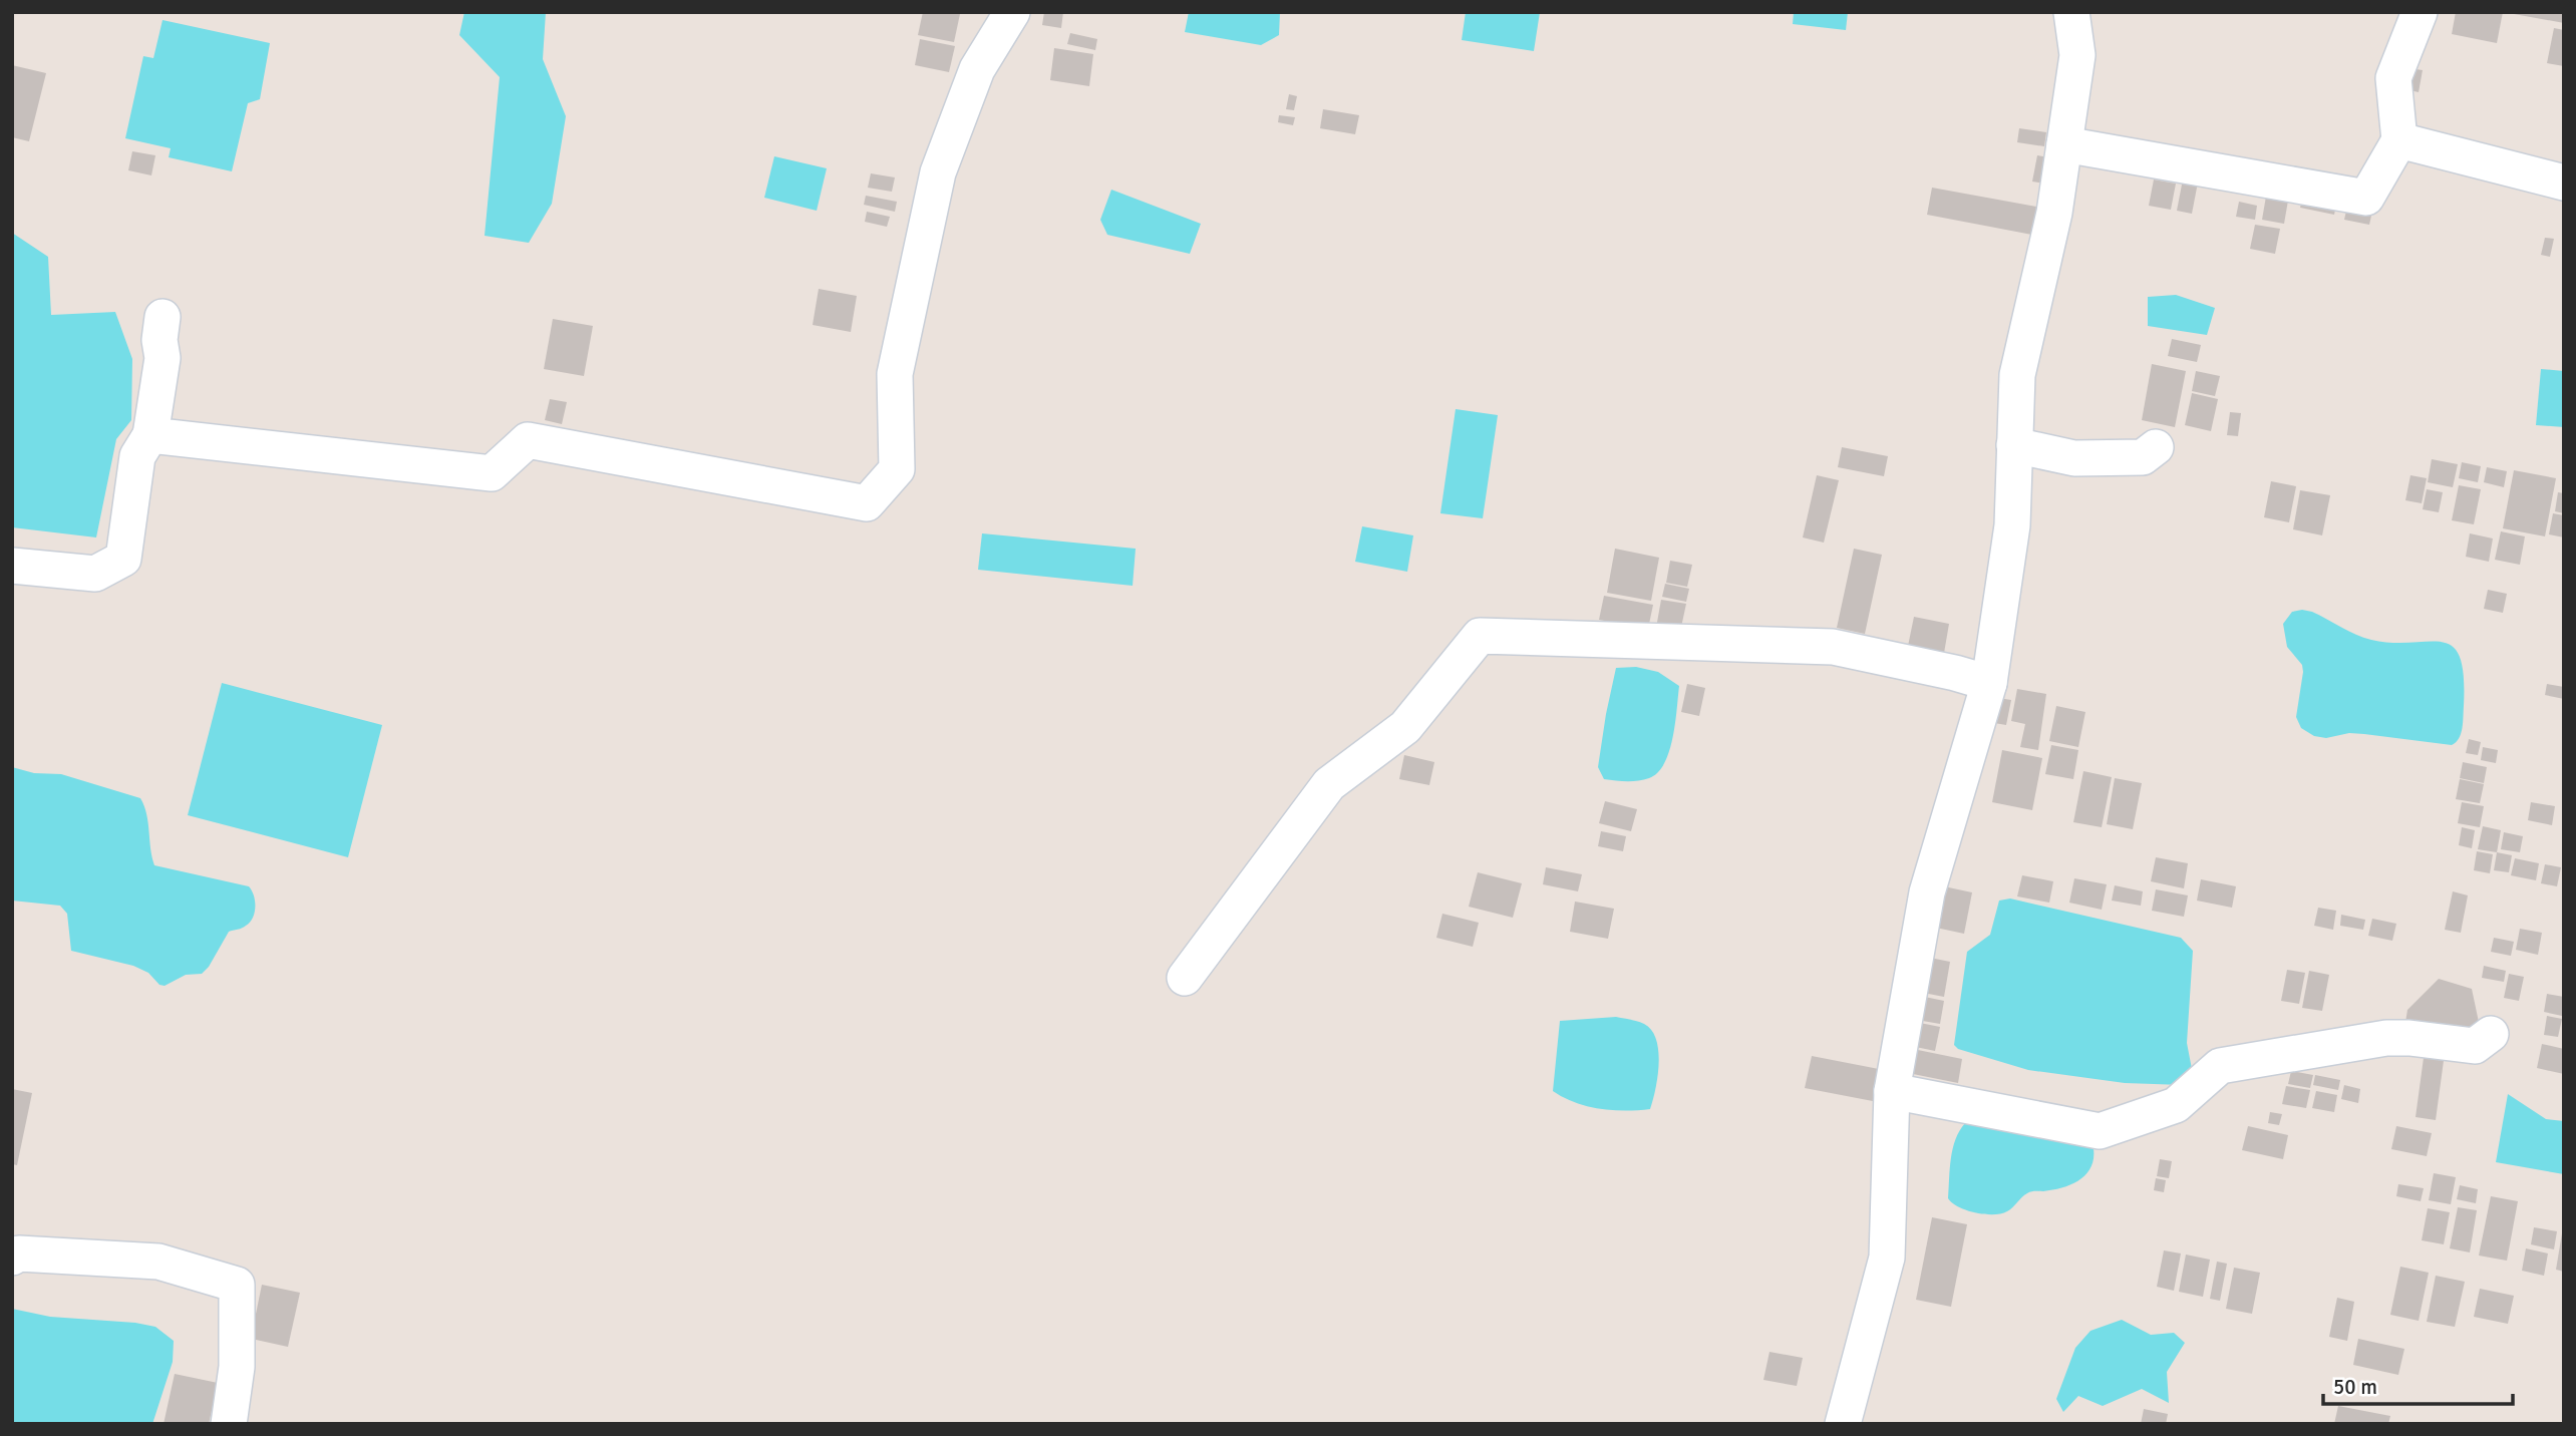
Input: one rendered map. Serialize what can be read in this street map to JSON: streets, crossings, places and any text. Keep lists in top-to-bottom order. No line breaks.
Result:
{"scale_bar":"50 m"}
